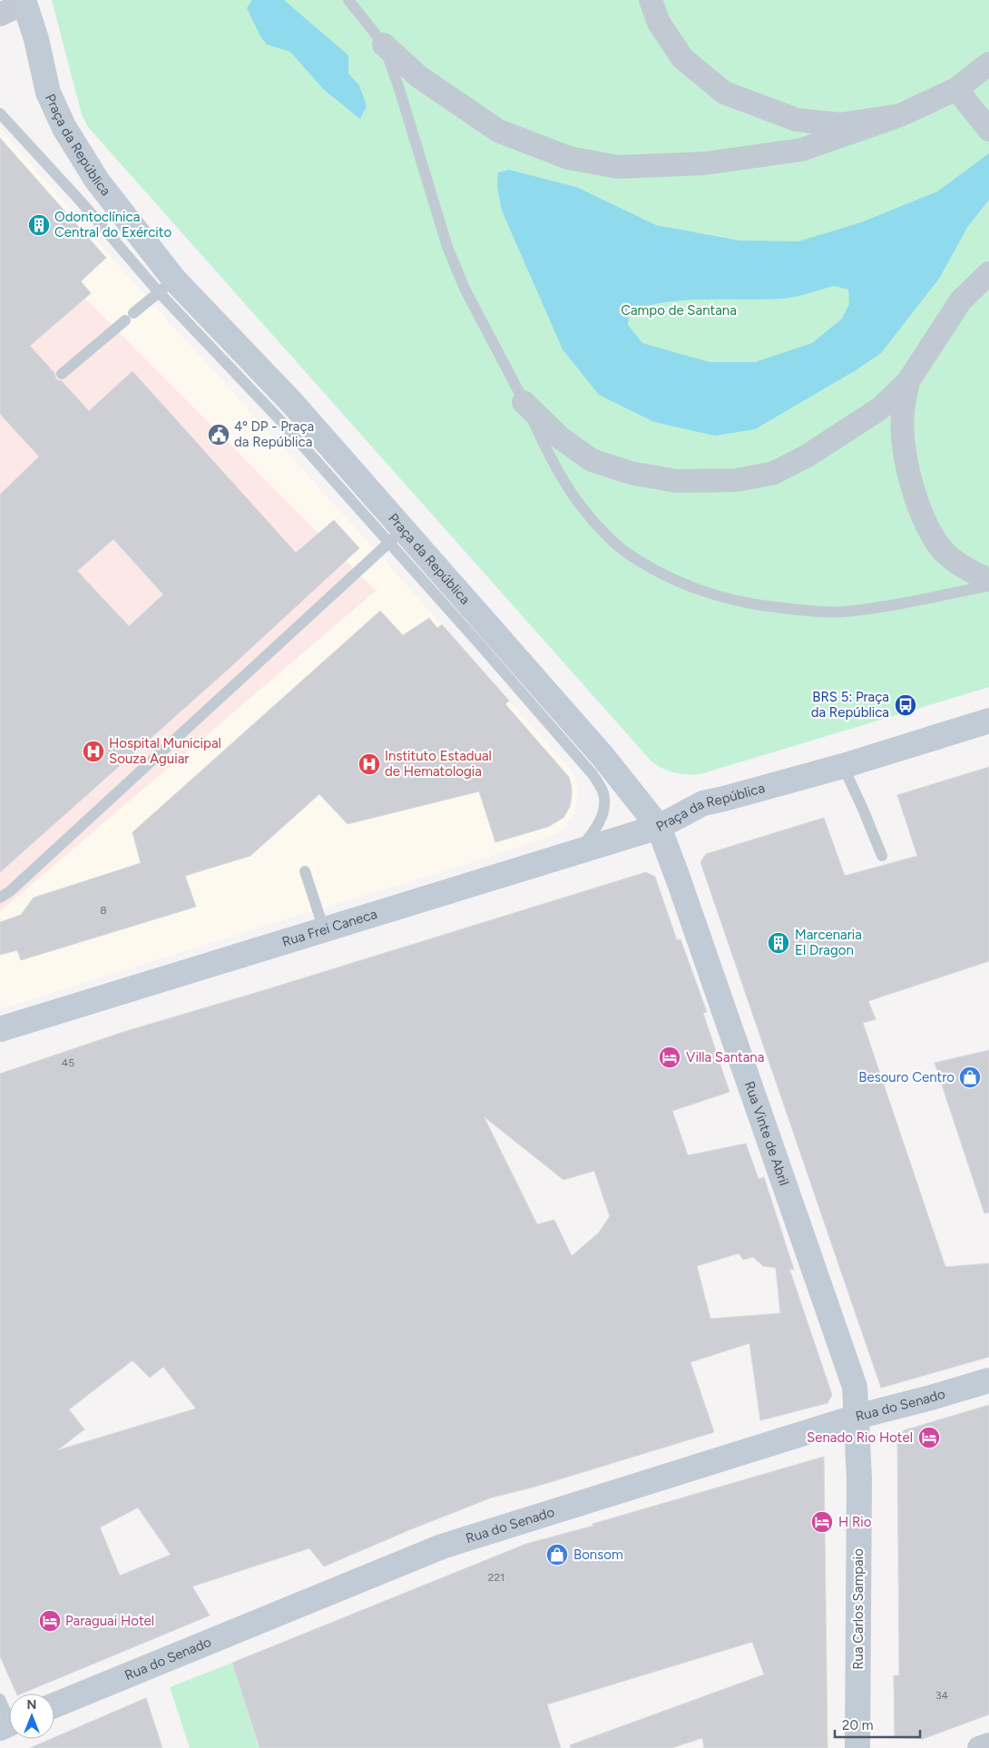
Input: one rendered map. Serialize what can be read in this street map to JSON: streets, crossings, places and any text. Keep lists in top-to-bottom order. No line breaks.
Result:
{"streets":{"street":["Praça da República","Rua Frei Caneca","Rua Vinte de Abril","Rua do Senado","Rua Carlos Sampaio"]},"crossings":[["Praça da República","Rua Frei Caneca"],["Praça da República","Rua Vinte de Abril"],["Rua Frei Caneca","Rua Vinte de Abril"],["Rua Vinte de Abril","Rua do Senado"],["Rua Vinte de Abril","Rua Carlos Sampaio"],["Rua do Senado","Rua Carlos Sampaio"]],"parks":["Campo de Santana"],"places":{"building":["Odontoclínica Central do Exército","Marcenaria El Dragon"],"public building":["4º DP - Praça da República"],"bus stop":["BRS 5: Praça da República"],"hospital":["Hospital Municipal Souza Aguiar","Instituto Estadual de Hematologia"],"hotel":["Villa Santana","Senado Rio Hotel","H Rio","Paraguai Hotel"],"shop":["Besouro Centro","Bonsom"]},"house_numbers":["8","45","221","34"],"scale_bar":"20 m","north":"top"}
